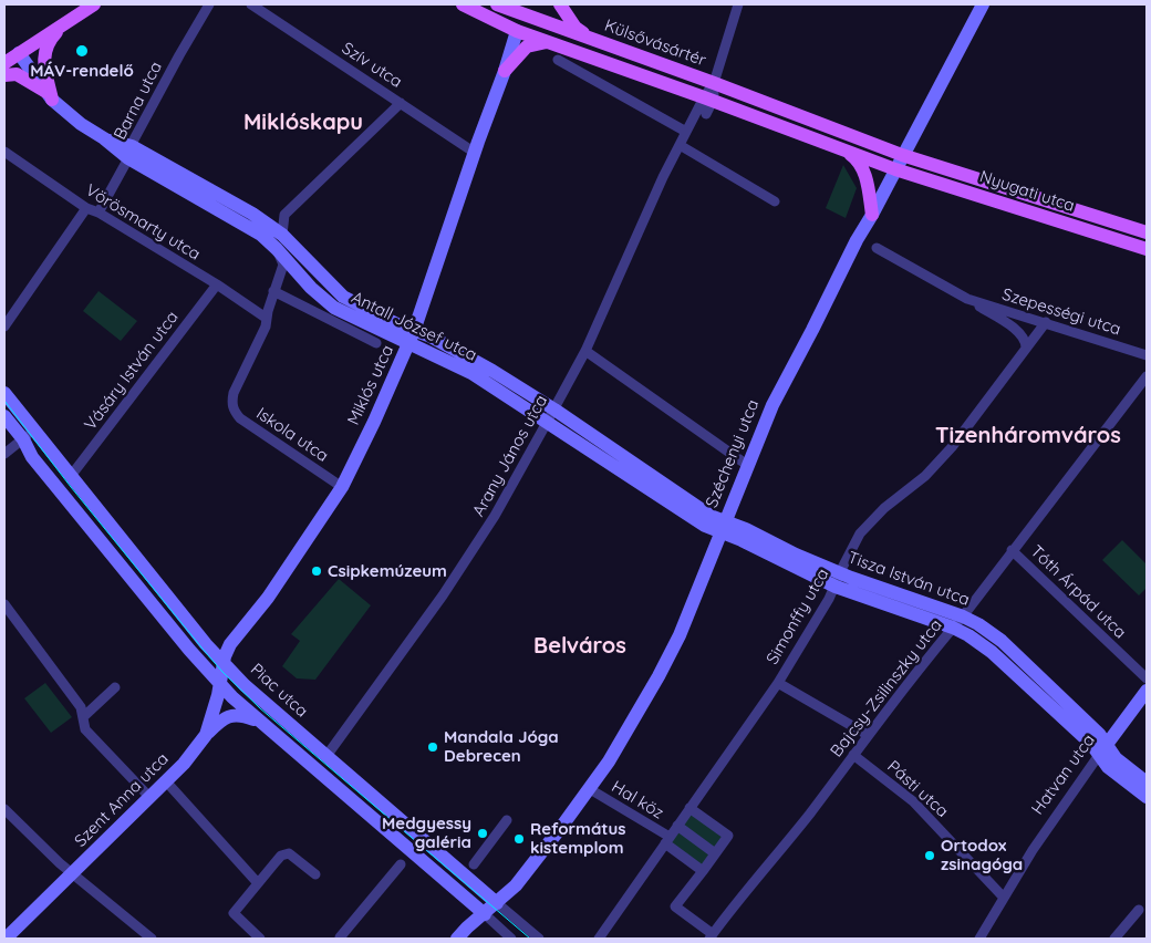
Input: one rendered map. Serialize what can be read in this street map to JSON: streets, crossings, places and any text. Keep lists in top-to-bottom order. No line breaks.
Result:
{"streets":{"main road":["Külsővásártér","Nyugati utca"],"street":["Szív utca","Barna utca","Vörösmarty utca","Szepességi utca","Antall József utca","Vásáry István utca","Miklós utca","Iskola utca","Széchenyi utca","Arany János utca","Tisza István utca","Tóth Árpád utca","Simonffy utca","Bajcsy-Zsilinszky utca","Piac utca","Hatvan utca","Pásti utca","Szent Anna utca","Hal köz"]},"crossings":[["Külsővásártér","Nyugati utca"],["Külsővásártér","Miklós utca"],["Külsővásártér","Széchenyi utca"],["Szív utca","Miklós utca"],["Barna utca","Vörösmarty utca"],["Barna utca","Antall József utca"],["Nyugati utca","Széchenyi utca"],["Vörösmarty utca","Vásáry István utca"],["Vörösmarty utca","Iskola utca"],["Szepességi utca","Simonffy utca"],["Antall József utca","Miklós utca"],["Antall József utca","Széchenyi utca"],["Antall József utca","Arany János utca"],["Antall József utca","Tisza István utca"],["Vásáry István utca","Piac utca"],["Miklós utca","Iskola utca"],["Miklós utca","Piac utca"],["Miklós utca","Szent Anna utca"],["Széchenyi utca","Tisza István utca"],["Széchenyi utca","Piac utca"],["Széchenyi utca","Hal köz"],["Arany János utca","Piac utca"],["Tisza István utca","Simonffy utca"],["Tisza István utca","Bajcsy-Zsilinszky utca"],["Tisza István utca","Hatvan utca"],["Tóth Árpád utca","Bajcsy-Zsilinszky utca"],["Simonffy utca","Hal köz"],["Bajcsy-Zsilinszky utca","Pásti utca"],["Piac utca","Szent Anna utca"],["Hatvan utca","Pásti utca"]],"districts":["Miklóskapu","Tizenháromváros","Belváros"],"places":["MÁV-rendelő","Csipkemúzeum","Mandala Jóga Debrecen","Medgyessy galéria","Református kistemplom","Ortodox zsinagóga"]}
